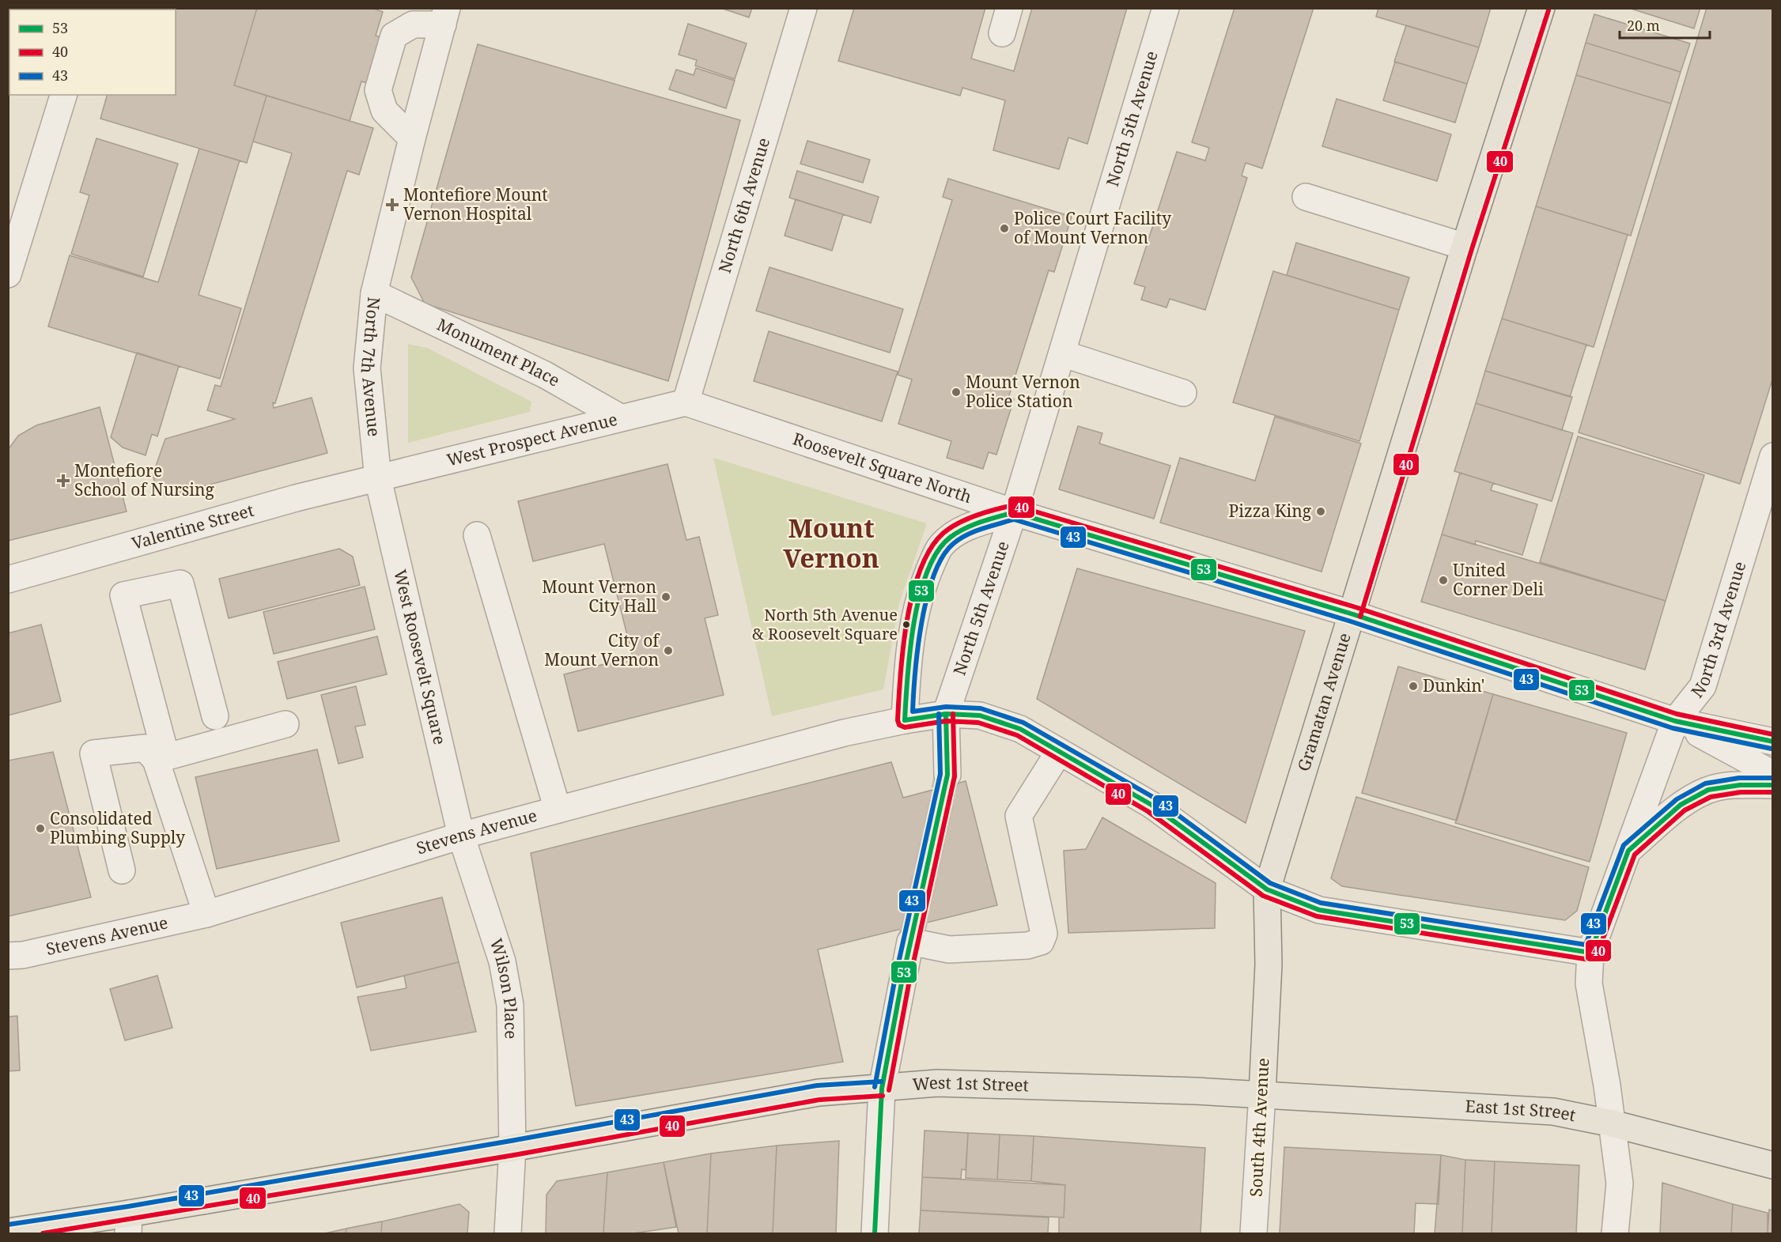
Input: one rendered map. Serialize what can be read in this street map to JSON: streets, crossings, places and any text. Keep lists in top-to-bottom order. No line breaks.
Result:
{"streets":{"main road":["Gramatan Avenue","West 1st Street","East 1st Street","South 4th Avenue"],"street":["North 5th Avenue","North 6th Avenue","Monument Place","North 7th Avenue","West Prospect Avenue","Roosevelt Square North","Valentine Street","North 3rd Avenue","West Roosevelt Square","Stevens Avenue","Wilson Place"]},"crossings":[["North 5th Avenue","Roosevelt Square North"],["North 5th Avenue","Stevens Avenue"],["North 6th Avenue","West Prospect Avenue"],["North 6th Avenue","Roosevelt Square North"],["Monument Place","North 7th Avenue"],["Monument Place","West Prospect Avenue"],["North 7th Avenue","West Prospect Avenue"],["North 7th Avenue","Valentine Street"],["North 7th Avenue","West Roosevelt Square"],["West Prospect Avenue","Roosevelt Square North"],["West Prospect Avenue","Valentine Street"],["West Prospect Avenue","West Roosevelt Square"],["Roosevelt Square North","North 3rd Avenue"],["Roosevelt Square North","Gramatan Avenue"],["Valentine Street","West Roosevelt Square"],["North 3rd Avenue","Stevens Avenue"],["North 3rd Avenue","East 1st Street"],["West Roosevelt Square","Stevens Avenue"],["West Roosevelt Square","Wilson Place"],["Gramatan Avenue","Stevens Avenue"],["Gramatan Avenue","South 4th Avenue"],["Stevens Avenue","Wilson Place"],["Wilson Place","West 1st Street"],["West 1st Street","East 1st Street"],["West 1st Street","South 4th Avenue"],["East 1st Street","South 4th Avenue"]],"districts":["Mount Vernon"],"places":{"health":["Montefiore Mount Vernon Hospital","Montefiore School of Nursing"],"other":["Police Court Facility of Mount Vernon","Mount Vernon Police Station","Pizza King","United Corner Deli","Mount Vernon City Hall","North 5th Avenue & Roosevelt Square","City of Mount Vernon","Dunkin'","Consolidated Plumbing Supply"]},"lines":["transit line 40","transit line 53","transit line 43"],"legend":["53","40","43"],"scale_bar":"20 m"}
